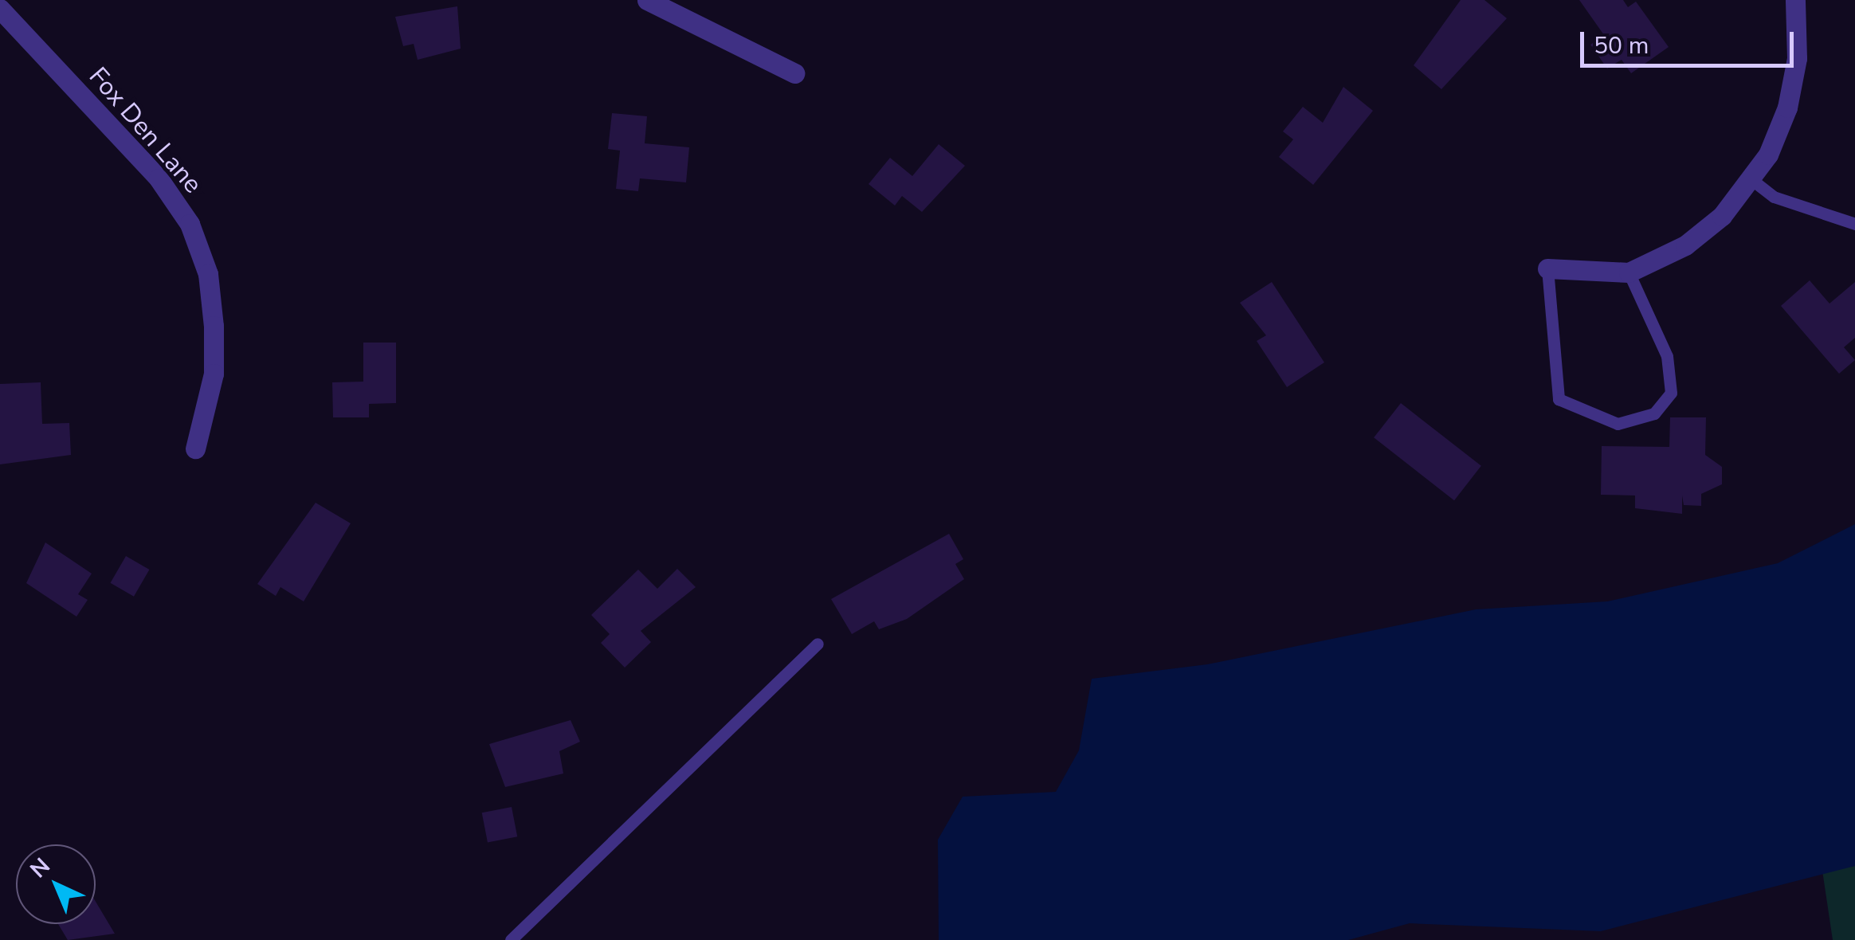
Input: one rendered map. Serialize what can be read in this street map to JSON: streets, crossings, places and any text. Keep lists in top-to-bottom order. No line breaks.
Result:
{"streets":{"street":["Fox Den Lane"]},"scale_bar":"50 m","north":"top left"}
